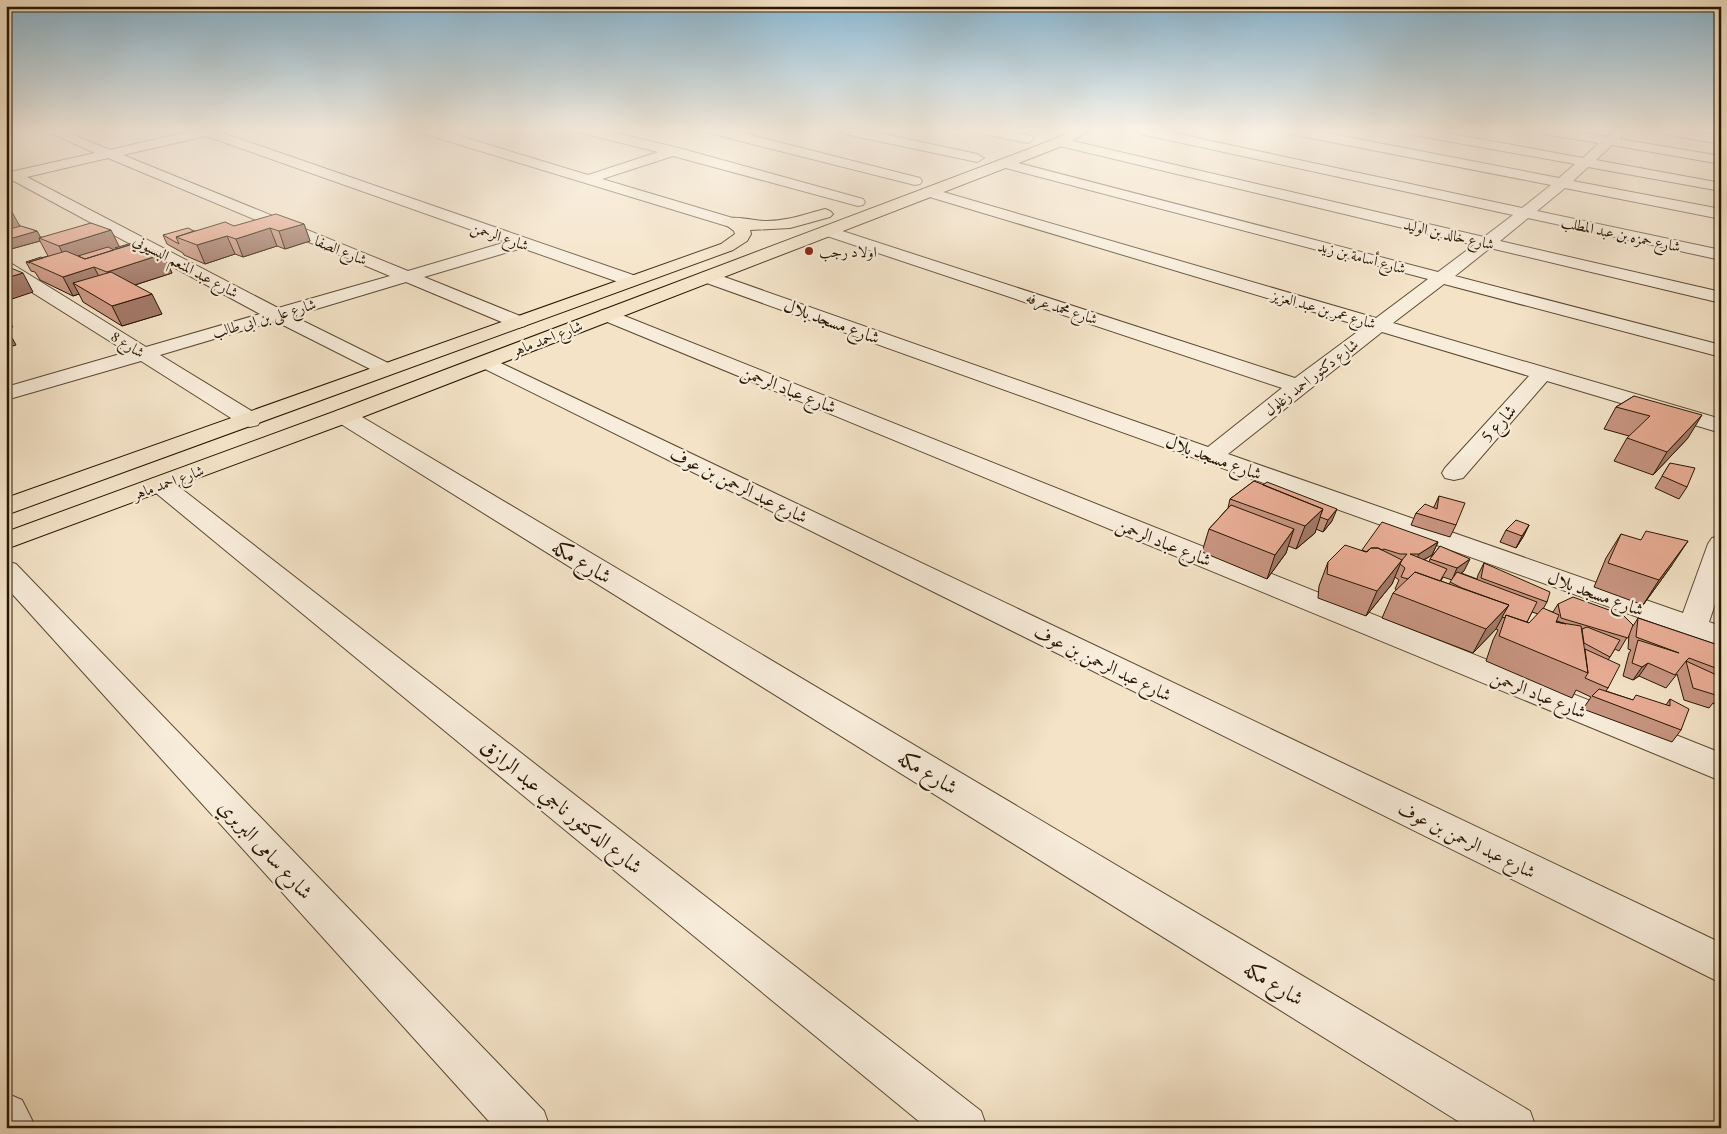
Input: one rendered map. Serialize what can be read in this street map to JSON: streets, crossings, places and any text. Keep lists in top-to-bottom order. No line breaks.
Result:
{"streets":{"main road":["شارع احمد ماهر"],"street":["شارع خالد بن الوليد","شارع حمزه بن عبد المطلب","شارع الرحمن","شارع الصفا","شارع أسامة بن زيد","شارع عبد المنعم البسيوني","شارع محمد عرفه","شارع عمر بن عبد العزيز","شارع على بن ابى طالب","شارع مسجد بلال","شارع 8","شارع دكتور احمد زغلول","شارع عباد الرحمن","شارع 5","شارع عبد الرحمن بن عوف","شارع مكه","شارع الدكتور ناجي عبد الرازق","شارع سامى البربري"]},"crossings":[["شارع خالد بن الوليد","شارع دكتور احمد زغلول"],["شارع حمزه بن عبد المطلب","شارع دكتور احمد زغلول"],["شارع الرحمن","شارع على بن ابى طالب"],["شارع الرحمن","شارع احمد ماهر"],["شارع الصفا","شارع على بن ابى طالب"],["شارع الصفا","شارع احمد ماهر"],["شارع أسامة بن زيد","شارع دكتور احمد زغلول"],["شارع عبد المنعم البسيوني","شارع على بن ابى طالب"],["شارع عبد المنعم البسيوني","شارع احمد ماهر"],["شارع محمد عرفه","شارع احمد ماهر"],["شارع محمد عرفه","شارع دكتور احمد زغلول"],["شارع عمر بن عبد العزيز","شارع احمد ماهر"],["شارع عمر بن عبد العزيز","شارع دكتور احمد زغلول"],["شارع عمر بن عبد العزيز","شارع 5"],["شارع على بن ابى طالب","شارع 8"],["شارع مسجد بلال","شارع احمد ماهر"],["شارع مسجد بلال","شارع دكتور احمد زغلول"],["شارع احمد ماهر","شارع 8"],["شارع احمد ماهر","شارع عباد الرحمن"],["شارع احمد ماهر","شارع عبد الرحمن بن عوف"],["شارع احمد ماهر","شارع مكه"],["شارع احمد ماهر","شارع الدكتور ناجي عبد الرازق"]],"places":["اولاد رجب"]}
